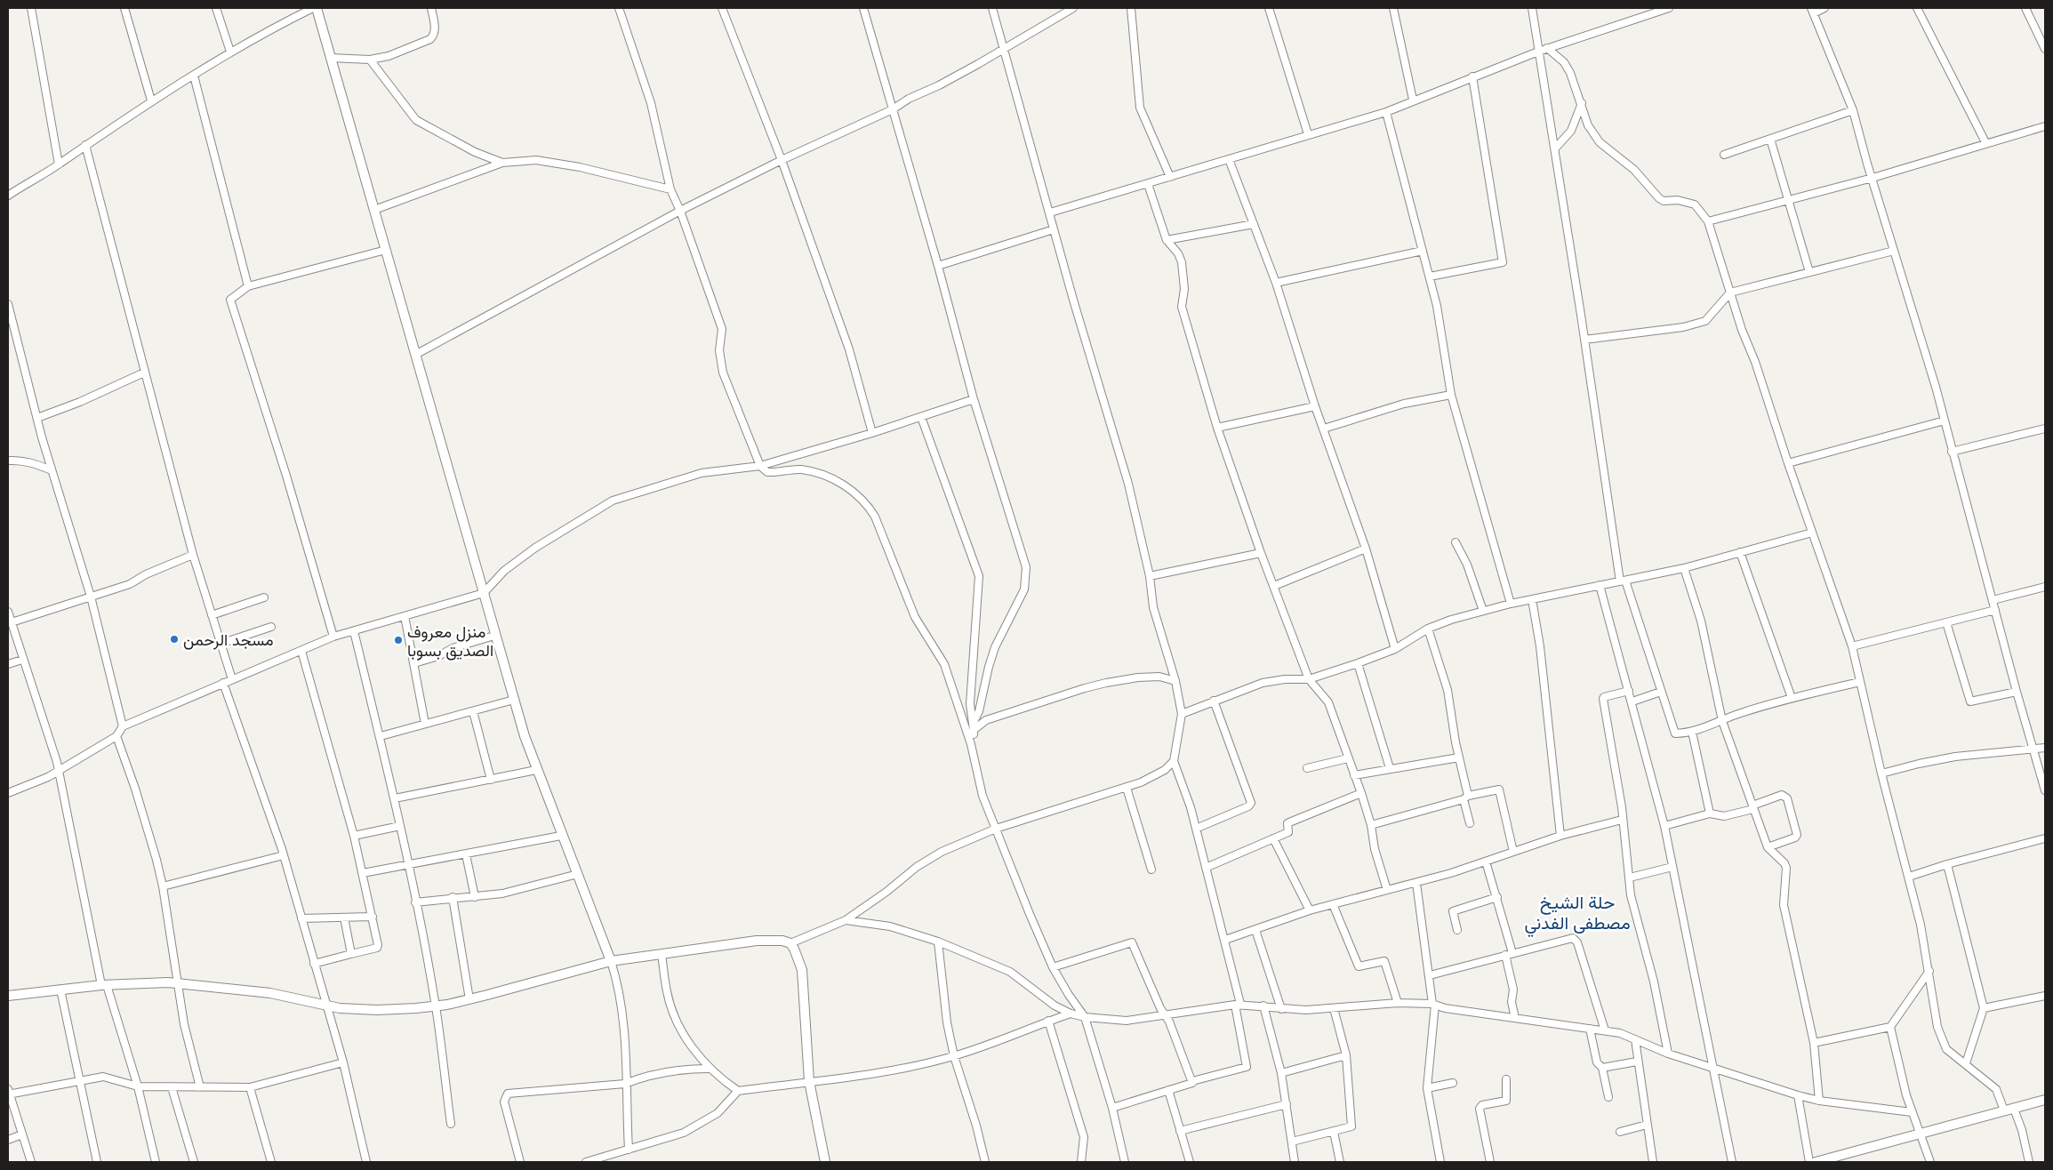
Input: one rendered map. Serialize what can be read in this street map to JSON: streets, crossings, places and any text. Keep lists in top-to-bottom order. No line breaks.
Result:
{"districts":["حلة الشيخ مصطفى الفدني"],"places":["مسجد الرحمن","منزل معروف الصديق بسوبا"]}
